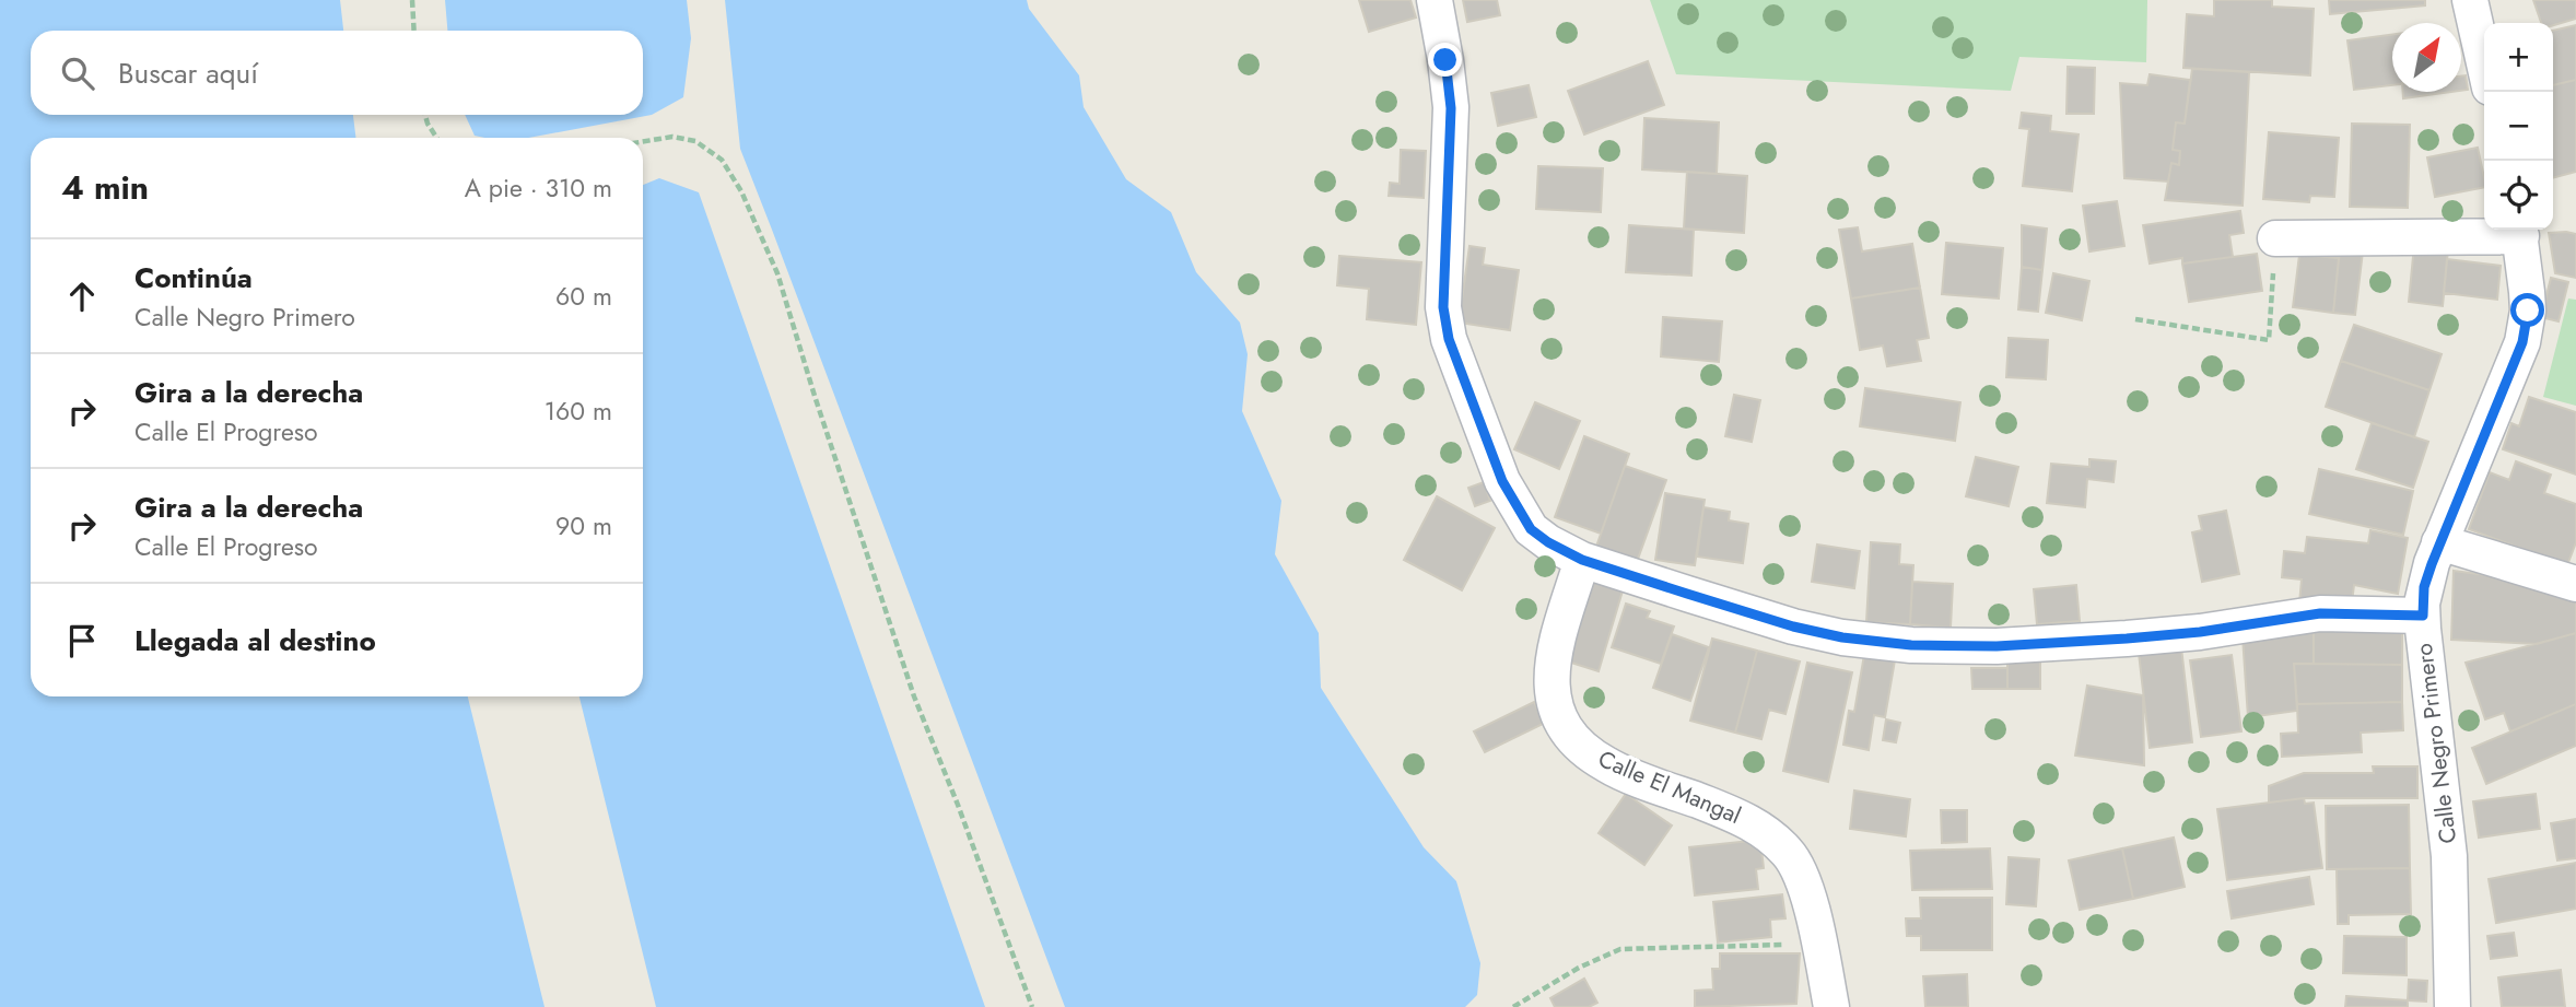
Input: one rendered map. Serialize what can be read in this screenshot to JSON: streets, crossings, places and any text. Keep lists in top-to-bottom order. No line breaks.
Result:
{"streets":{"street":["Calle Negro Primero","Calle El Mangal"]},"north":"top right","page":{"map_buttons":["+","−"],"search":"Buscar aquí","heading":["4 min","A pie · 310 m"],"list":[["Continúa","Calle Negro Primero","60 m"],["Gira a la derecha","Calle El Progreso","160 m"],["Gira a la derecha","Calle El Progreso","90 m"],"Llegada al destino"]}}
